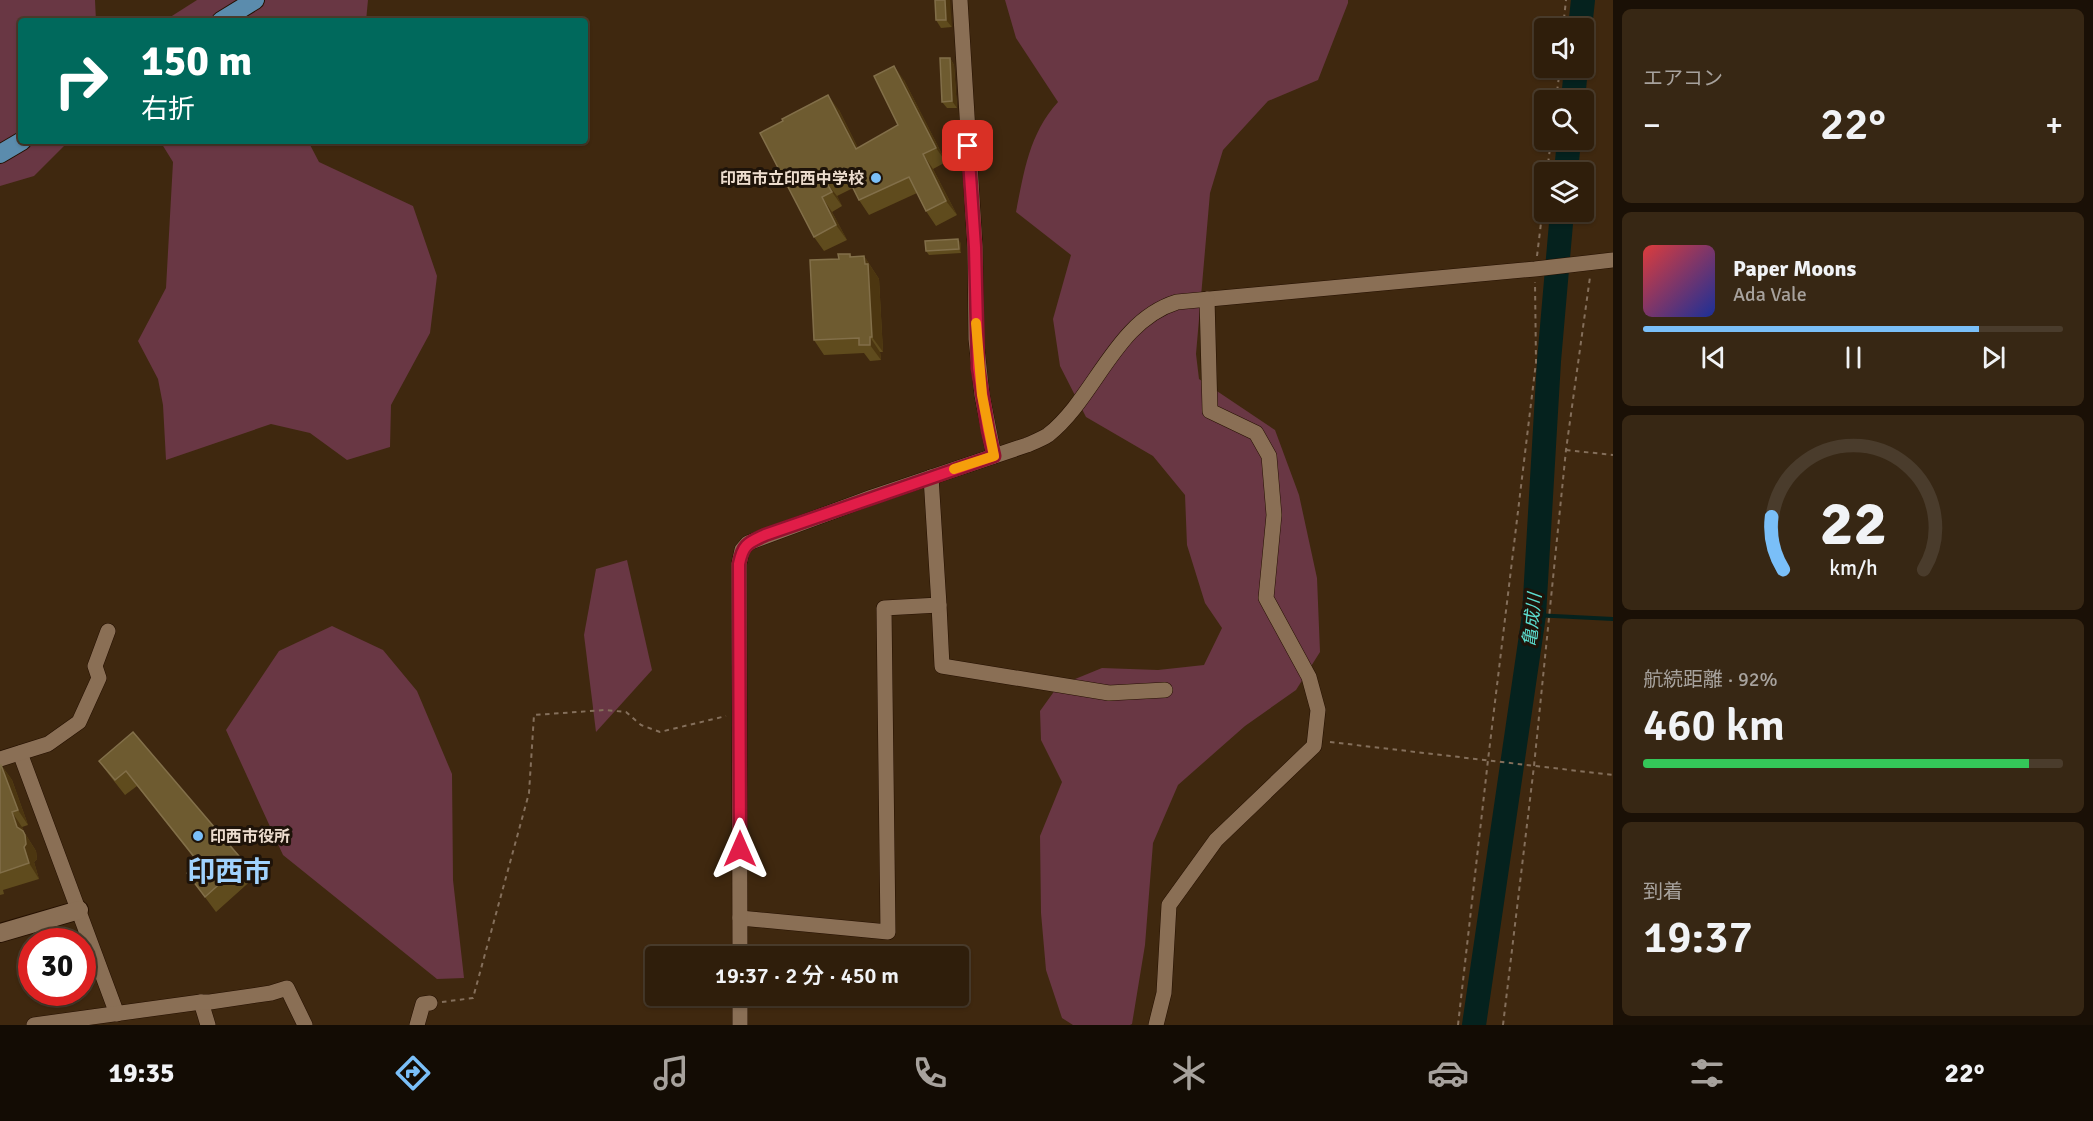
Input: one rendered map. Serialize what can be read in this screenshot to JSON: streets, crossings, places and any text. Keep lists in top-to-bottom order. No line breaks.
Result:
{"districts":["印西市"],"water":["亀成川"],"places":["印西市立印西中学校","印西市役所"],"page":{"tile":["エアコン",["航続距離 · 92%","460 km"],["到着","19:37"]],"turn":["150 m","右折"],"heat":["−","22°","+"],"song":["Paper Moons","Ada Vale"],"limit":"30","trip":"19:37 · 2 分 · 450 m","tabs":["19:35","22°"],"gauge":["22","km/h"]}}
